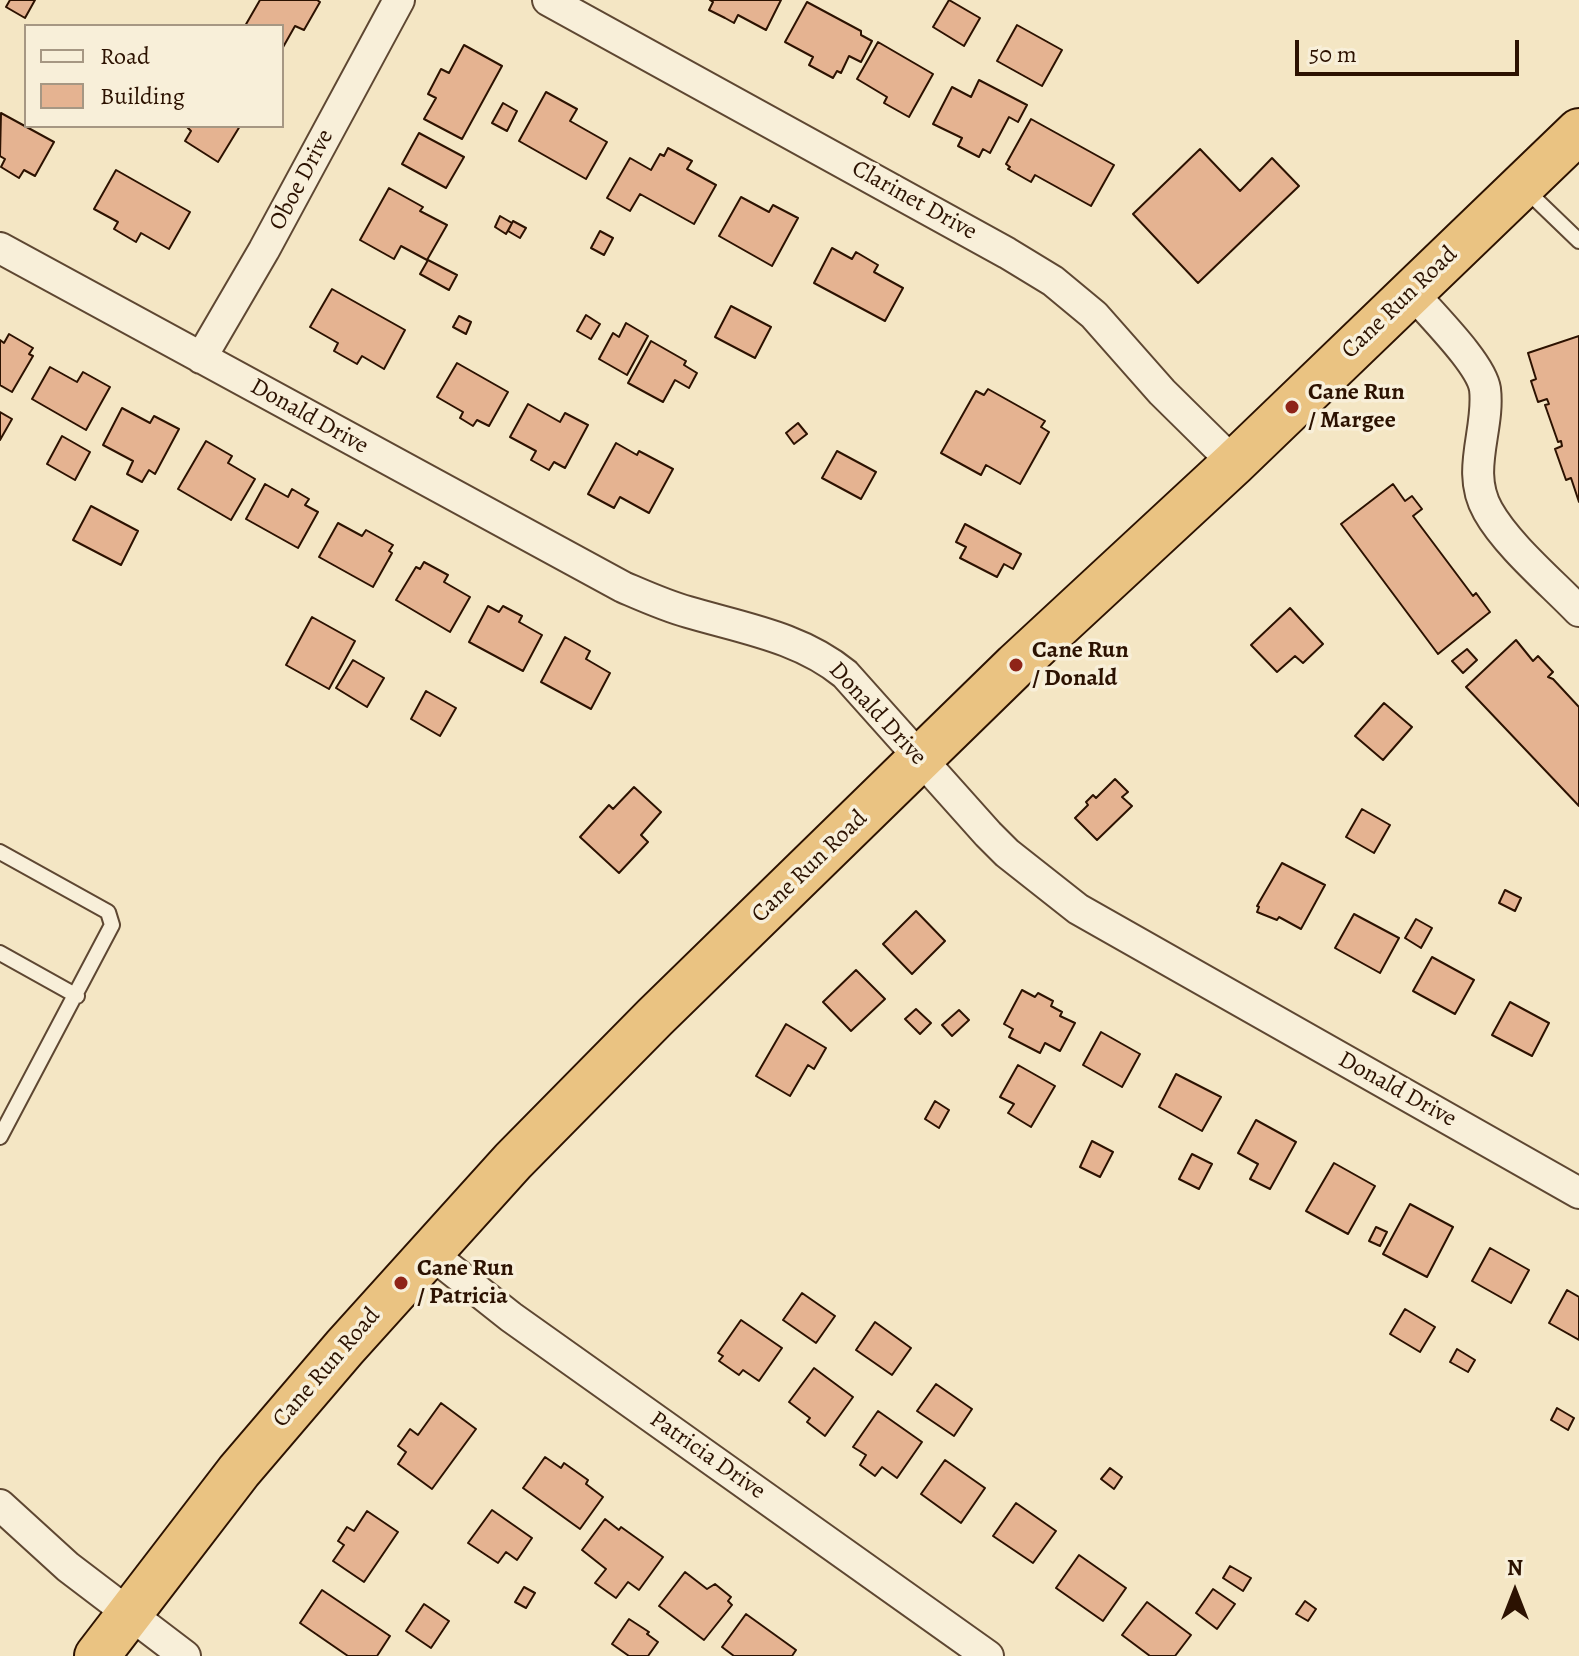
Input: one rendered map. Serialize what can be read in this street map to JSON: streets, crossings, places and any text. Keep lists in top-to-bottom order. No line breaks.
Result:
{"streets":{"highway":["Cane Run Road"],"street":["Oboe Drive","Clarinet Drive","Donald Drive","Patricia Drive"]},"crossings":[["Oboe Drive","Donald Drive"],["Clarinet Drive","Cane Run Road"],["Cane Run Road","Donald Drive"],["Cane Run Road","Patricia Drive"]],"places":["Cane Run / Margee","Cane Run / Donald","Cane Run / Patricia"],"legend":["Road","Building"],"scale_bar":"50 m","north":"top"}
